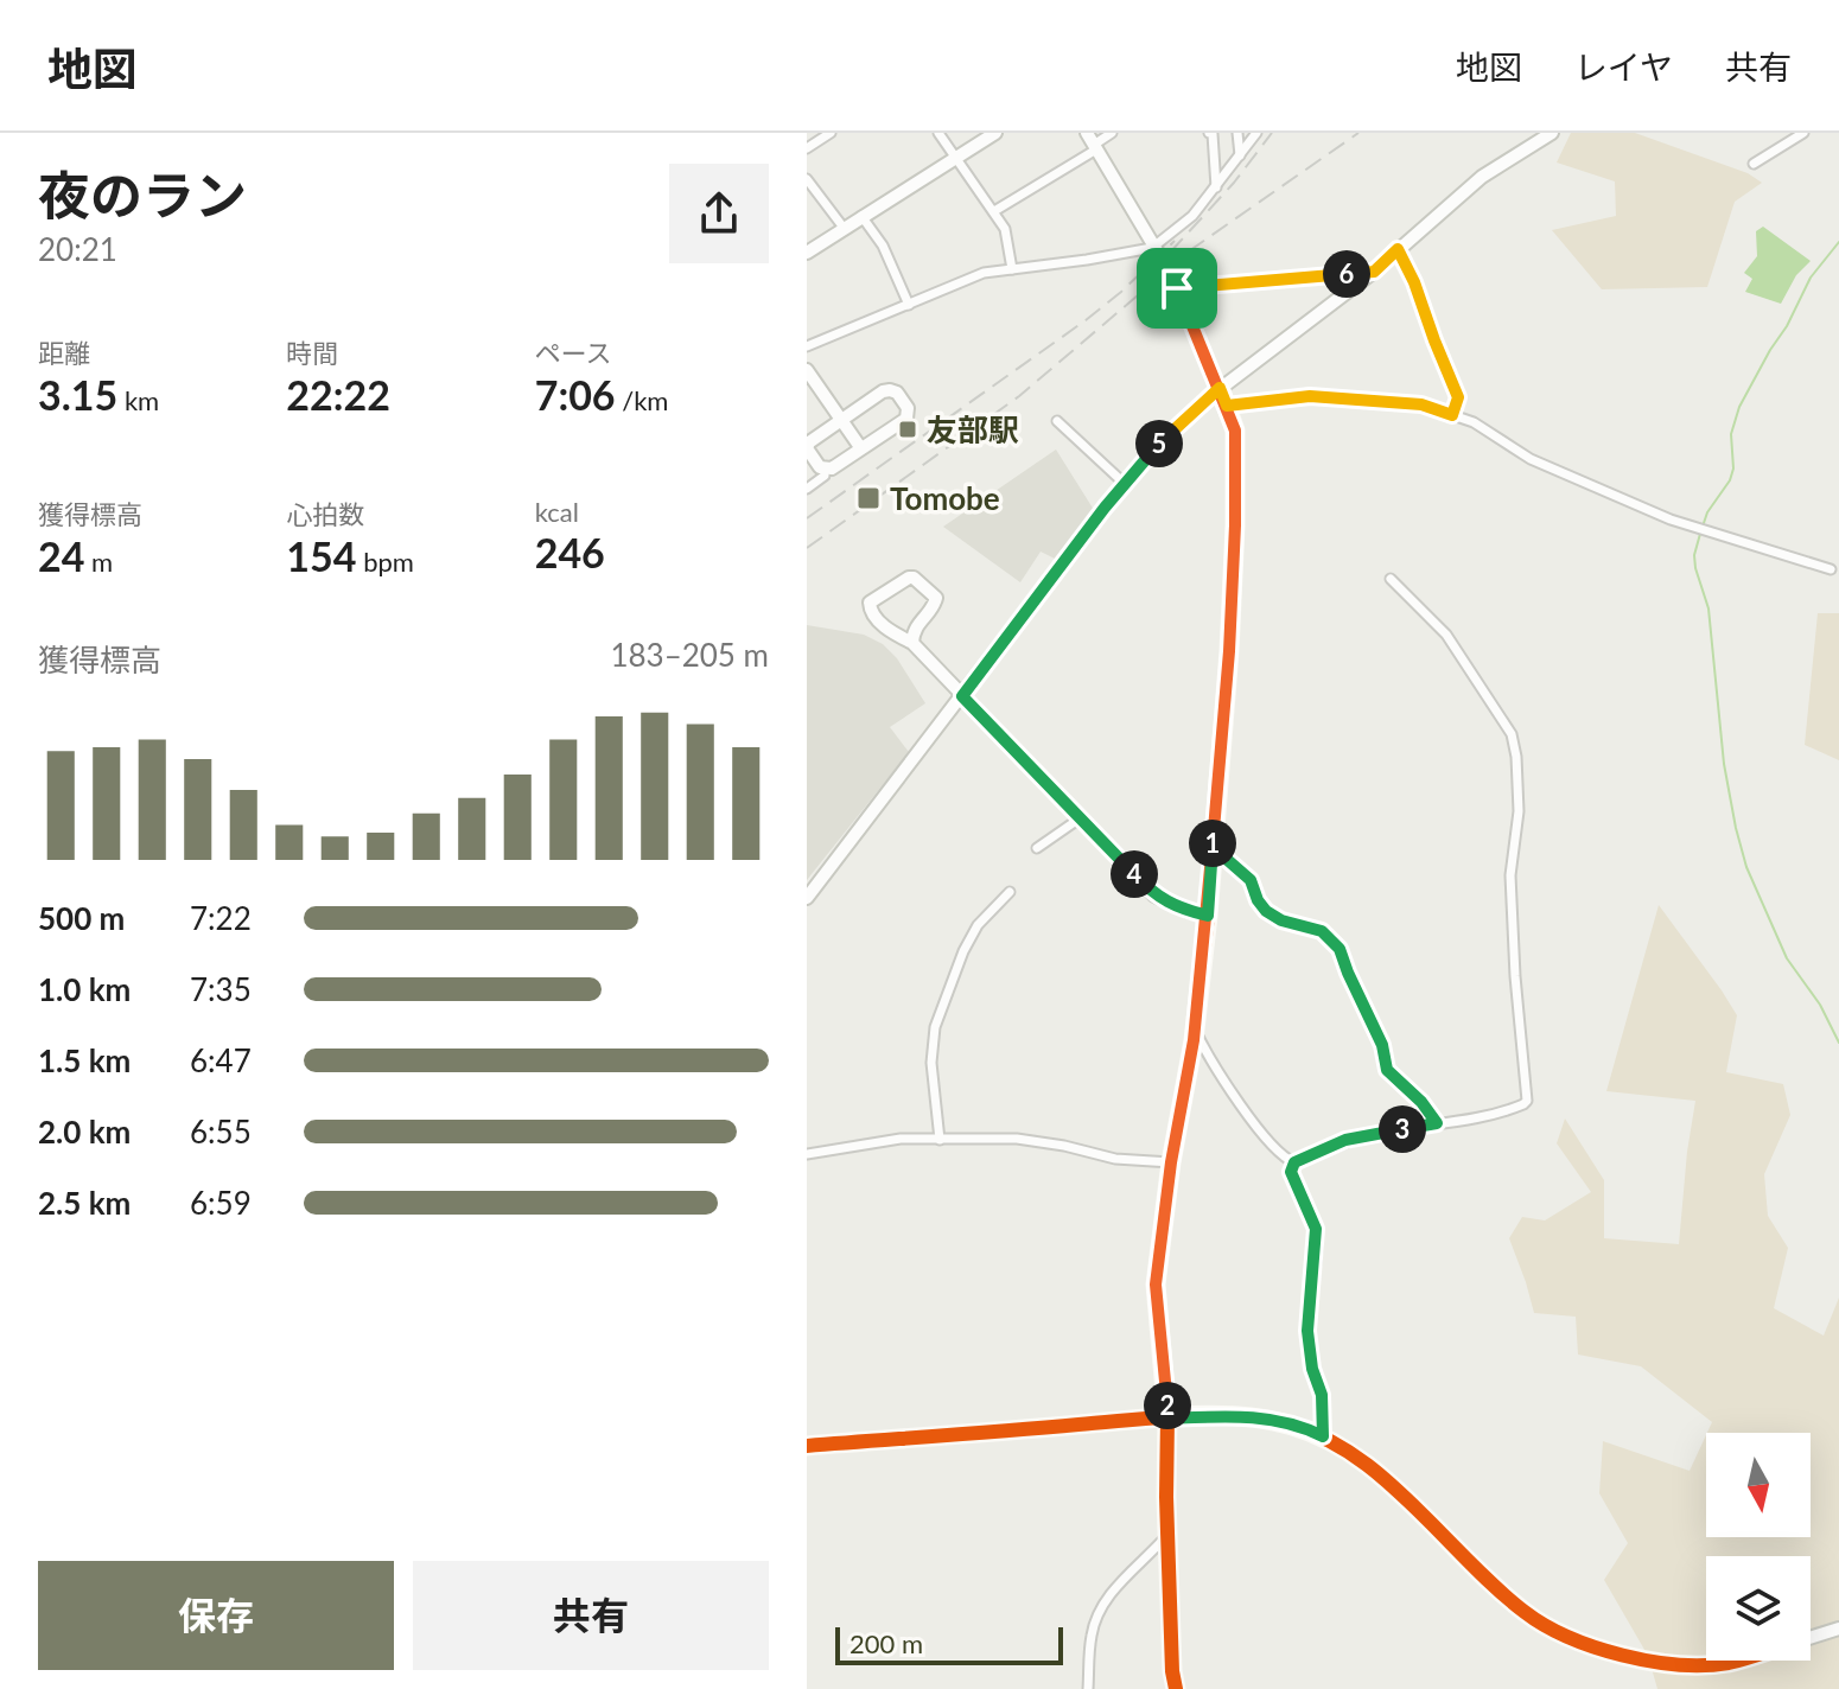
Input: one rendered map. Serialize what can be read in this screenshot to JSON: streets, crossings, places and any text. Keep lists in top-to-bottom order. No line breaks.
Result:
{"places":{"transit":["友部駅","Tomobe"]},"scale_bar":"200 m","north":"bottom","page":{"header":"地図","nav":["地図","レイヤ","共有"],"heading":["夜のラン","20:21"],"pins":["6","5","1","4","3","2"],"stats":[["距離","3.15 km"],["時間","22:22"],["ペース","7:06 /km"],["獲得標高","24 m"],["心拍数","154 bpm"],["kcal","246"]],"chart":["獲得標高","183–205 m"],"list":[{"name":"500 m","note":"7:22"},{"name":"1.0 km","note":"7:35"},{"name":"1.5 km","note":"6:47"},{"name":"2.0 km","note":"6:55"},{"name":"2.5 km","note":"6:59"}],"buttons":["保存","共有"],"scale":"200 m"}}
